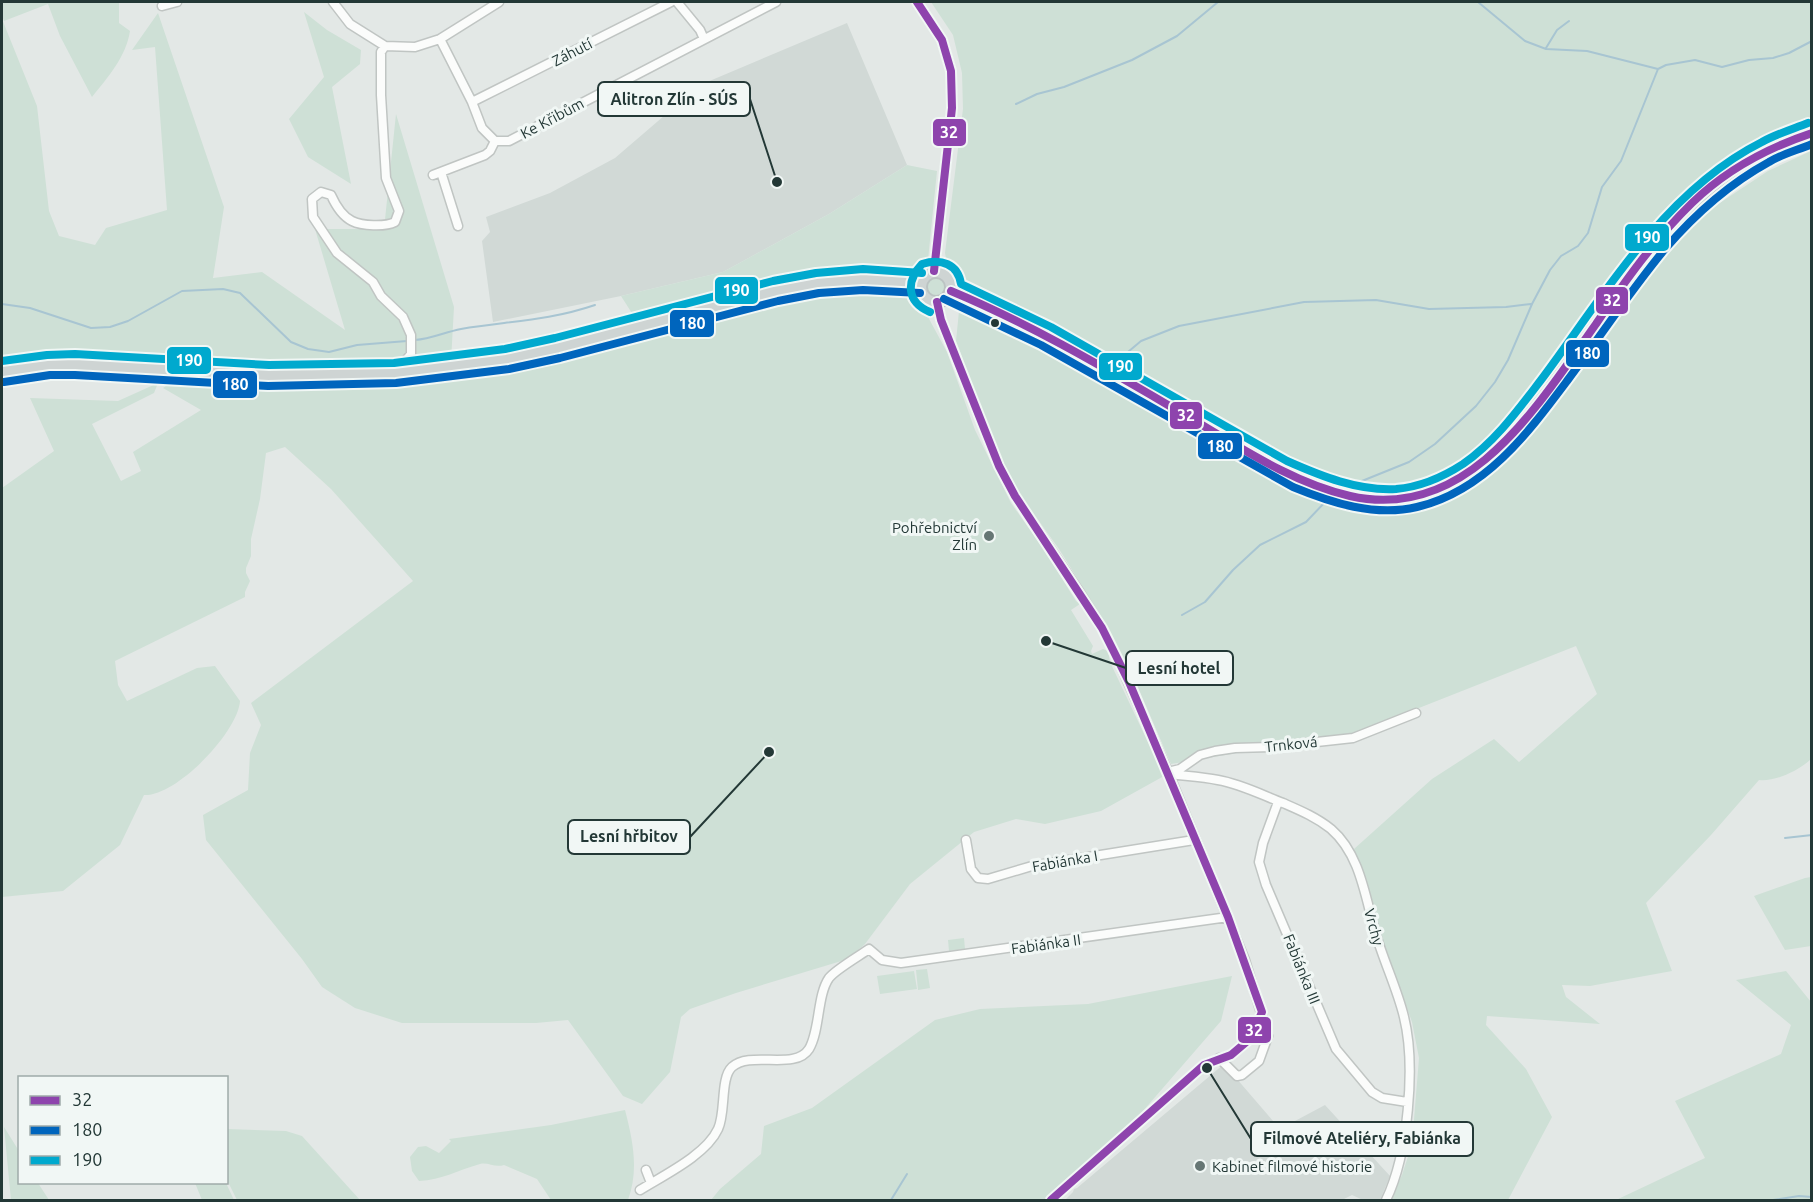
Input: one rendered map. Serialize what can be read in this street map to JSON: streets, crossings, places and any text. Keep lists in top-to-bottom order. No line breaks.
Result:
{"streets":{"street":["Záhutí","Ke Křibům","Trnková","Fabiánka I","Vrchy","Fabiánka II","Fabiánka III"]},"crossings":[["Trnková","Vrchy"],["Vrchy","Fabiánka III"]],"places":["Alitron Zlín - SÚS","Pohřebnictví Zlín","Lesní hotel","Lesní hřbitov","Filmové Ateliéry, Fabiánka","Kabinet filmové historie"],"lines":["transit line 32","transit line 190","transit line 180"],"legend":["32","180","190"]}
